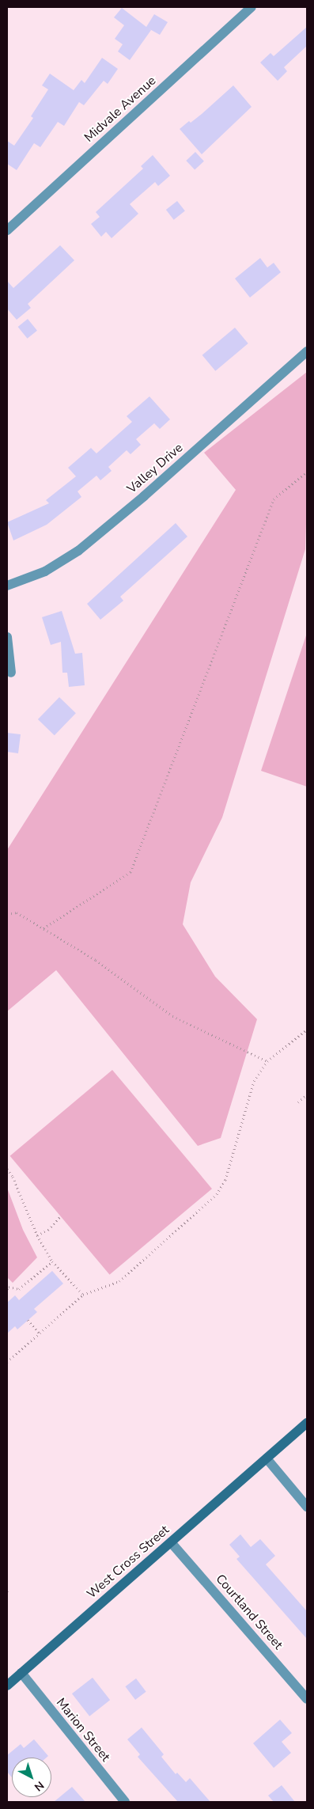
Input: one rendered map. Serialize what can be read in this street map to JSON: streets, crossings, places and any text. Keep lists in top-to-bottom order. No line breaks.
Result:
{"streets":{"main road":["West Cross Street"],"street":["Midvale Avenue","Valley Drive","Courtland Street","Marion Street"]},"crossings":[["West Cross Street","Courtland Street"],["West Cross Street","Marion Street"]],"north":"bottom right"}
